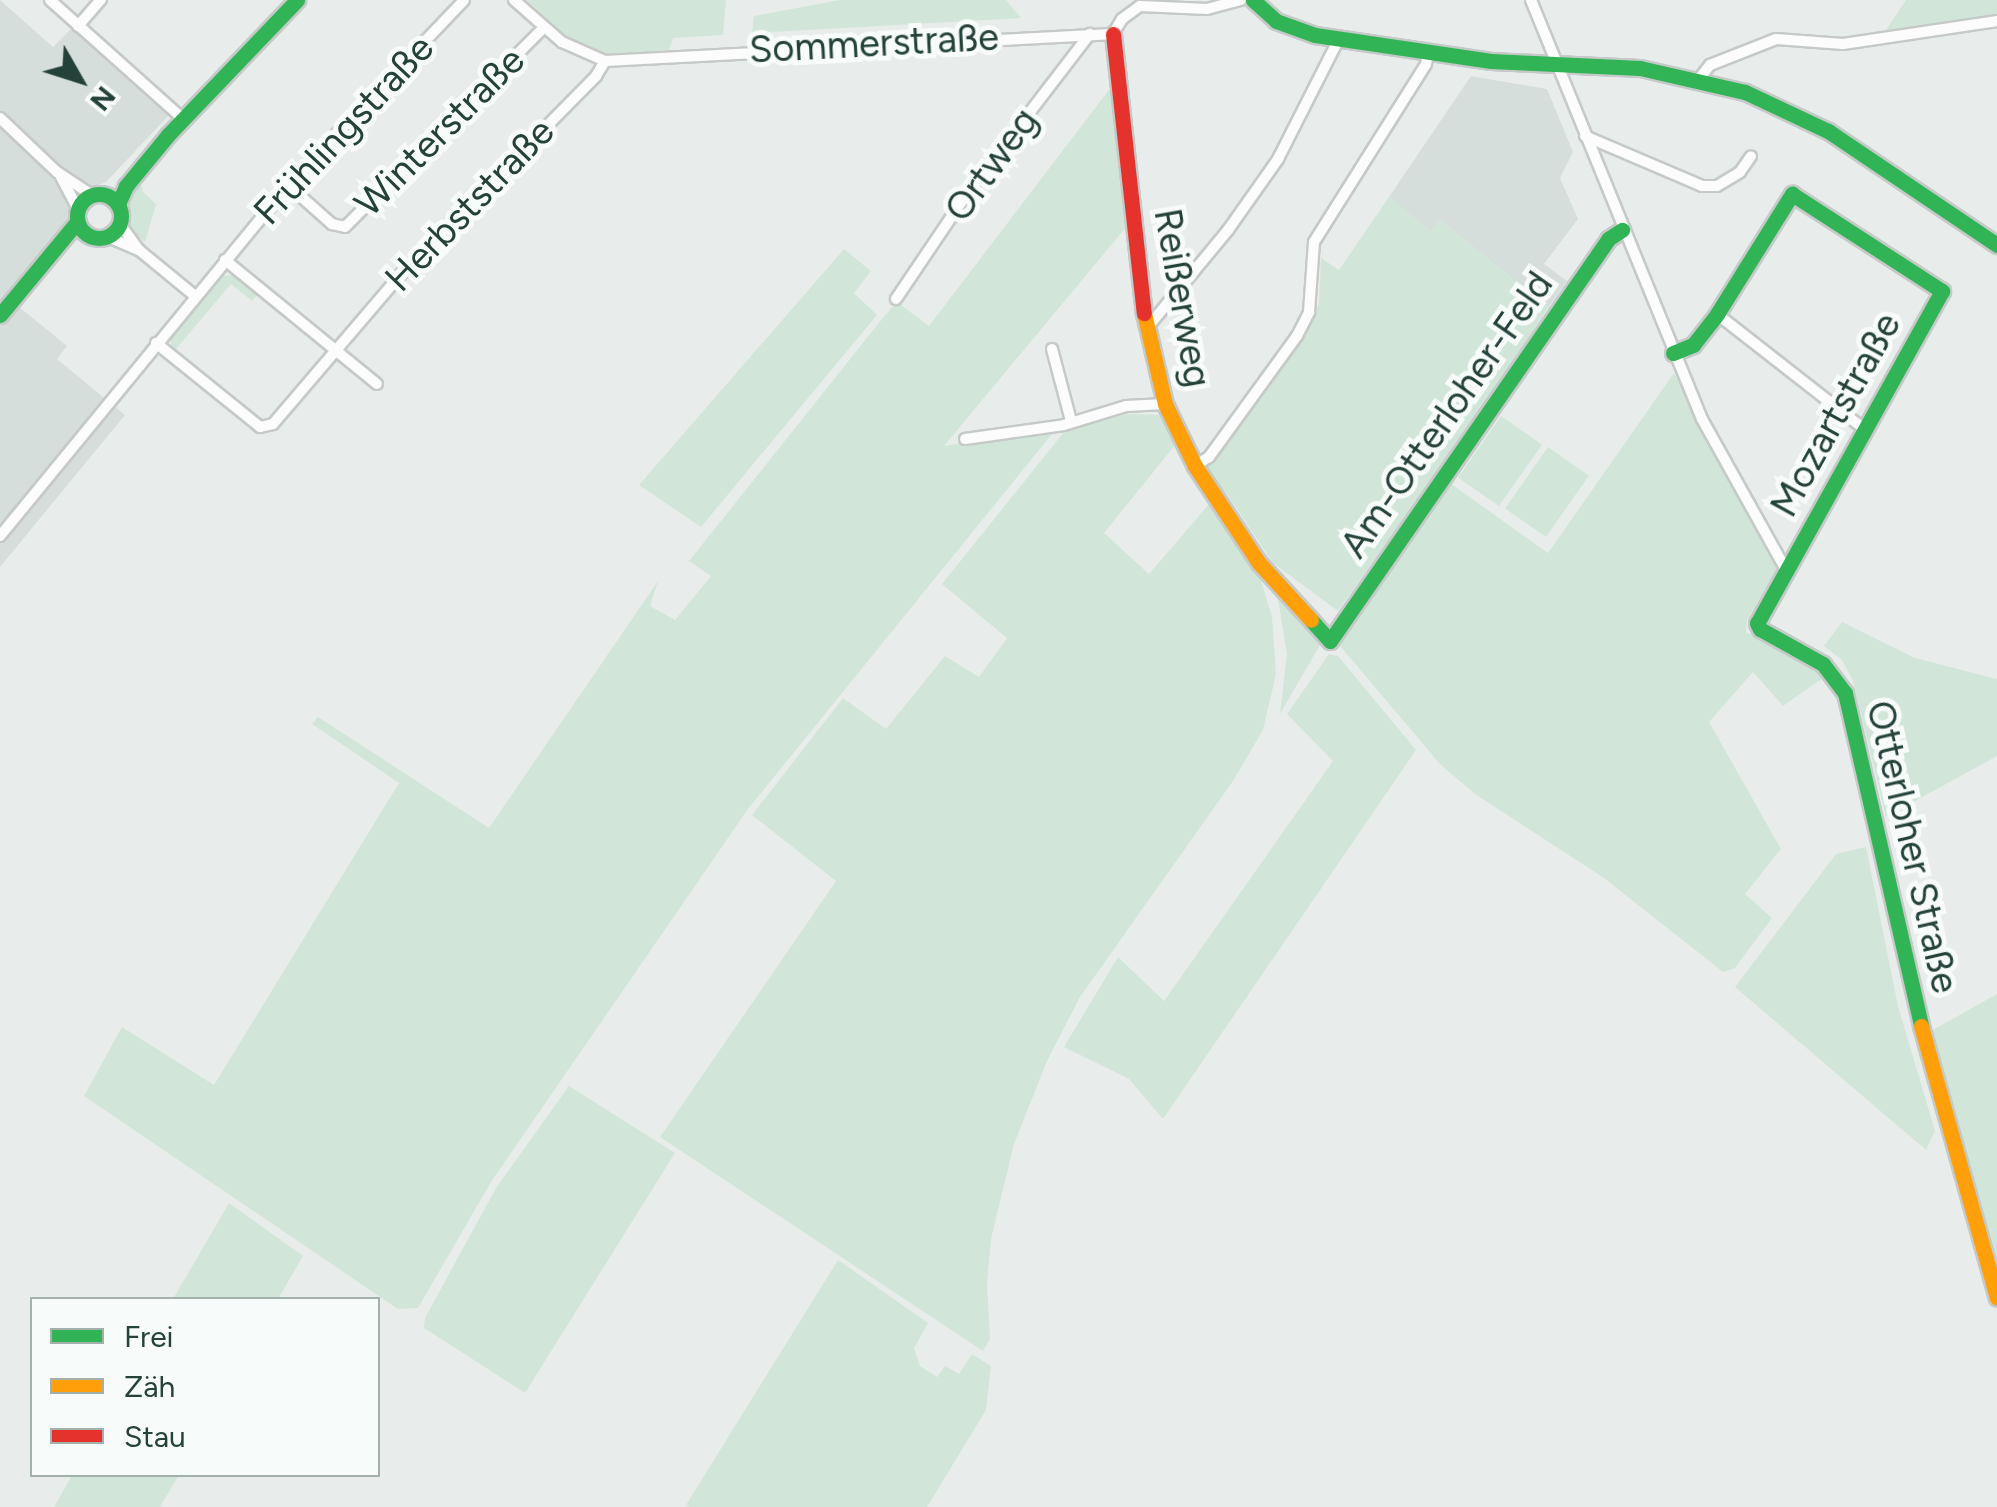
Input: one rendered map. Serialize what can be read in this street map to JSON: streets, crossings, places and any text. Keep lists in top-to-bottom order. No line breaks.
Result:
{"streets":{"street":["Sommerstraße","Frühlingstraße","Winterstraße","Ortweg","Herbststraße","Reißerweg","Am-Otterloher-Feld","Mozartstraße","Otterloher Straße"]},"crossings":[["Sommerstraße","Winterstraße"],["Sommerstraße","Ortweg"],["Sommerstraße","Herbststraße"],["Sommerstraße","Reißerweg"],["Frühlingstraße","Winterstraße"],["Reißerweg","Am-Otterloher-Feld"],["Mozartstraße","Otterloher Straße"]],"legend":["Frei","Zäh","Stau"],"north":"bottom right"}
